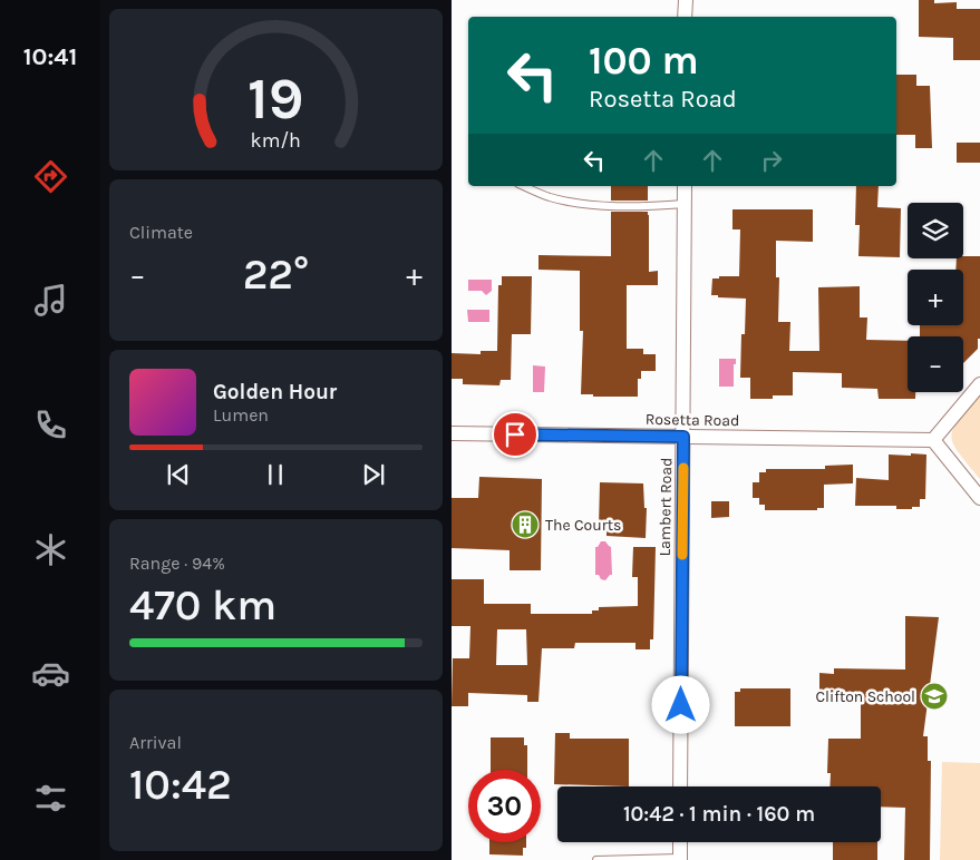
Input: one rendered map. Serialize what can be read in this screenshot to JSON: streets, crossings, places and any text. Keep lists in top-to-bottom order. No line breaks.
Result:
{"streets":{"street":["Rosetta Road","Lambert Road"]},"crossings":[["Rosetta Road","Lambert Road"]],"places":{"building":["The Courts"],"school or university":["Clifton School"]},"page":{"tabs":"10:41","turn":["100 m","Rosetta Road"],"tile":["Climate",["Range · 94%","470 km"],["Arrival","10:42"]],"map_buttons":["+","−"],"heat":["−","22°","+"],"song":["Golden Hour","Lumen"],"limit":"30","trip":"10:42 · 1 min · 160 m","gauge":["19","km/h"]}}
